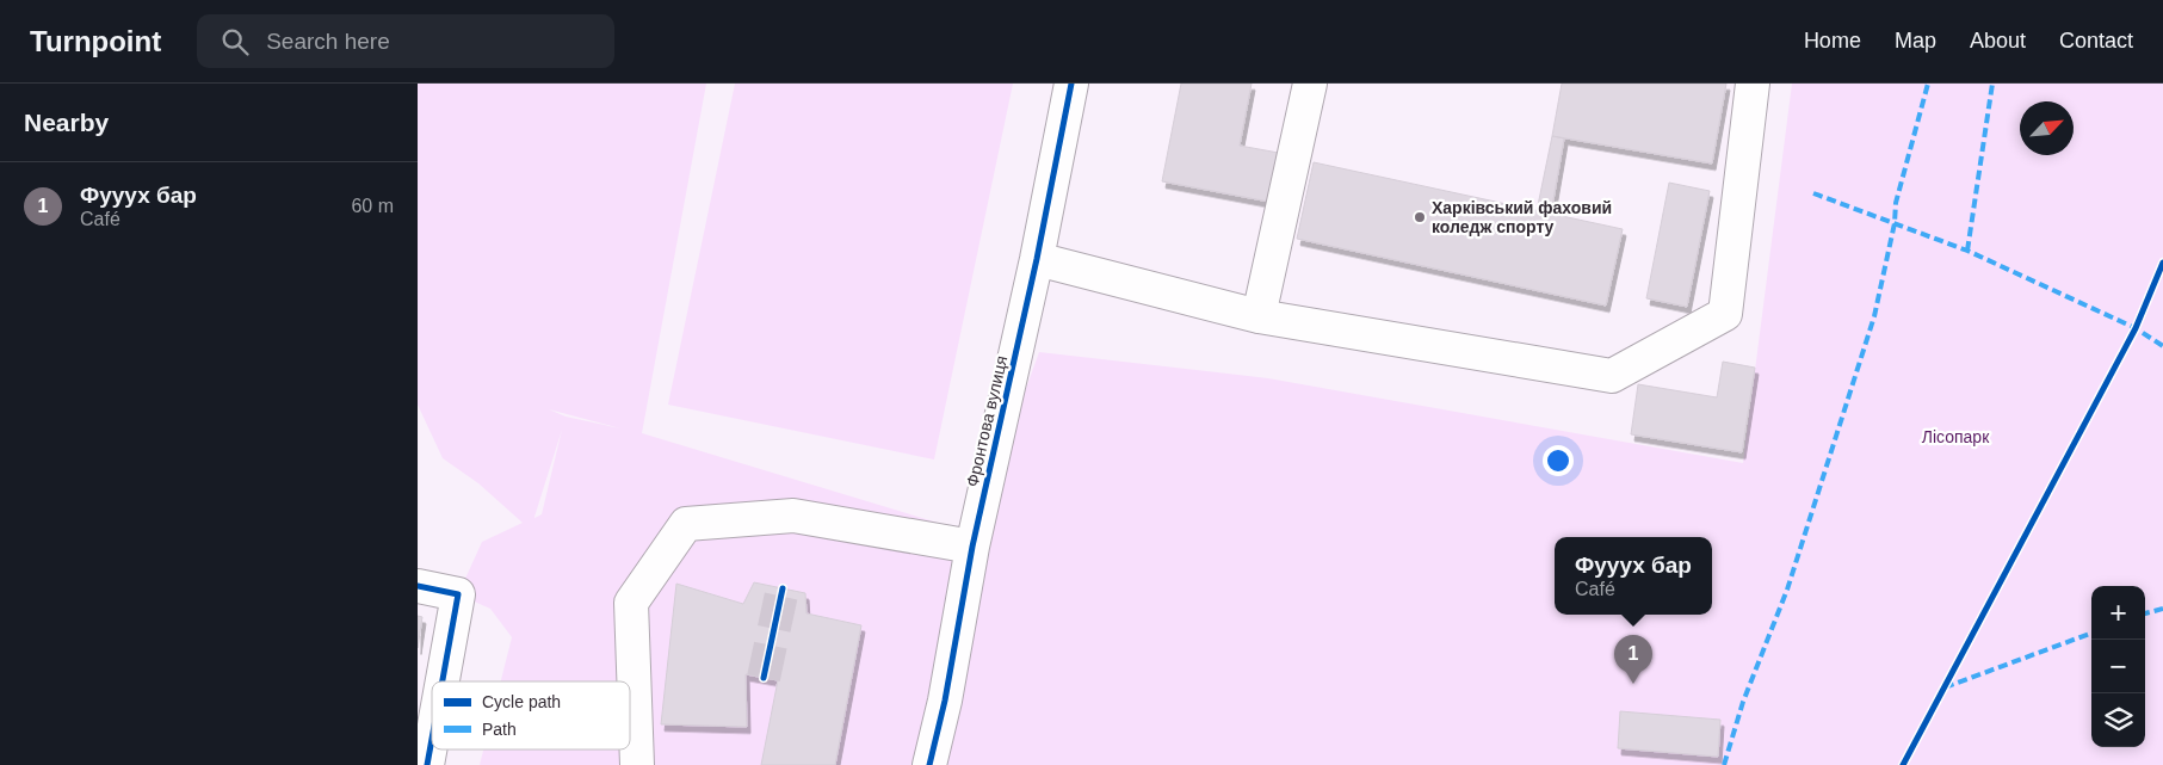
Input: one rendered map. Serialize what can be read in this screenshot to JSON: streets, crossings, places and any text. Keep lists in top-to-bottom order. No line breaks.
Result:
{"streets":{"street":["Фронтова вулиця"]},"parks":["Лісопарк"],"places":["Харківський фаховий коледж спорту"],"legend":["Cycle path","Path"],"north":"top right","page":{"header":"Turnpoint","search":"Search here","nav":["Home","Map","About","Contact"],"heading":"Nearby","list":[{"mark":"1","name":"Фууух бар","note":"Café","value":"60 m"}],"popup":["Фууух бар","Café"],"map_buttons":["+","−"],"pins":"1"}}
